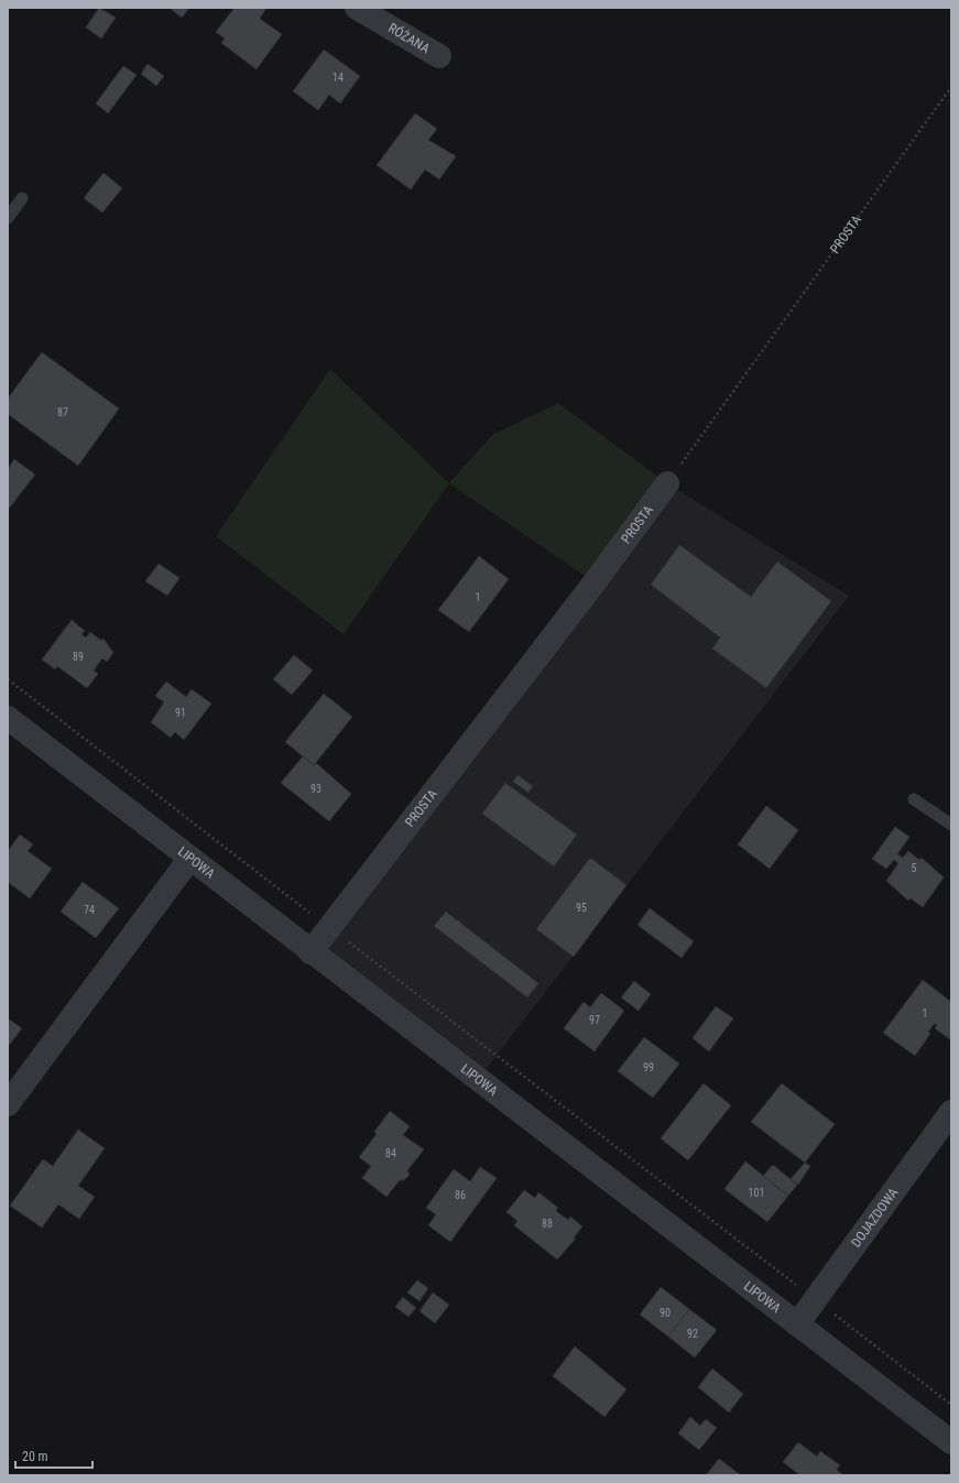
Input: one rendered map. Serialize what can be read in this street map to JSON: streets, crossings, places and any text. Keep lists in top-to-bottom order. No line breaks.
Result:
{"streets":{"street":["RÓŻANA","PROSTA","LIPOWA","DOJAZDOWA"]},"crossings":[["PROSTA","LIPOWA"],["LIPOWA","DOJAZDOWA"]],"house_numbers":["14","87","1","89","91","93","5","95","74","1","97","99","84","101","86","88","90","92"],"scale_bar":"20 m"}
